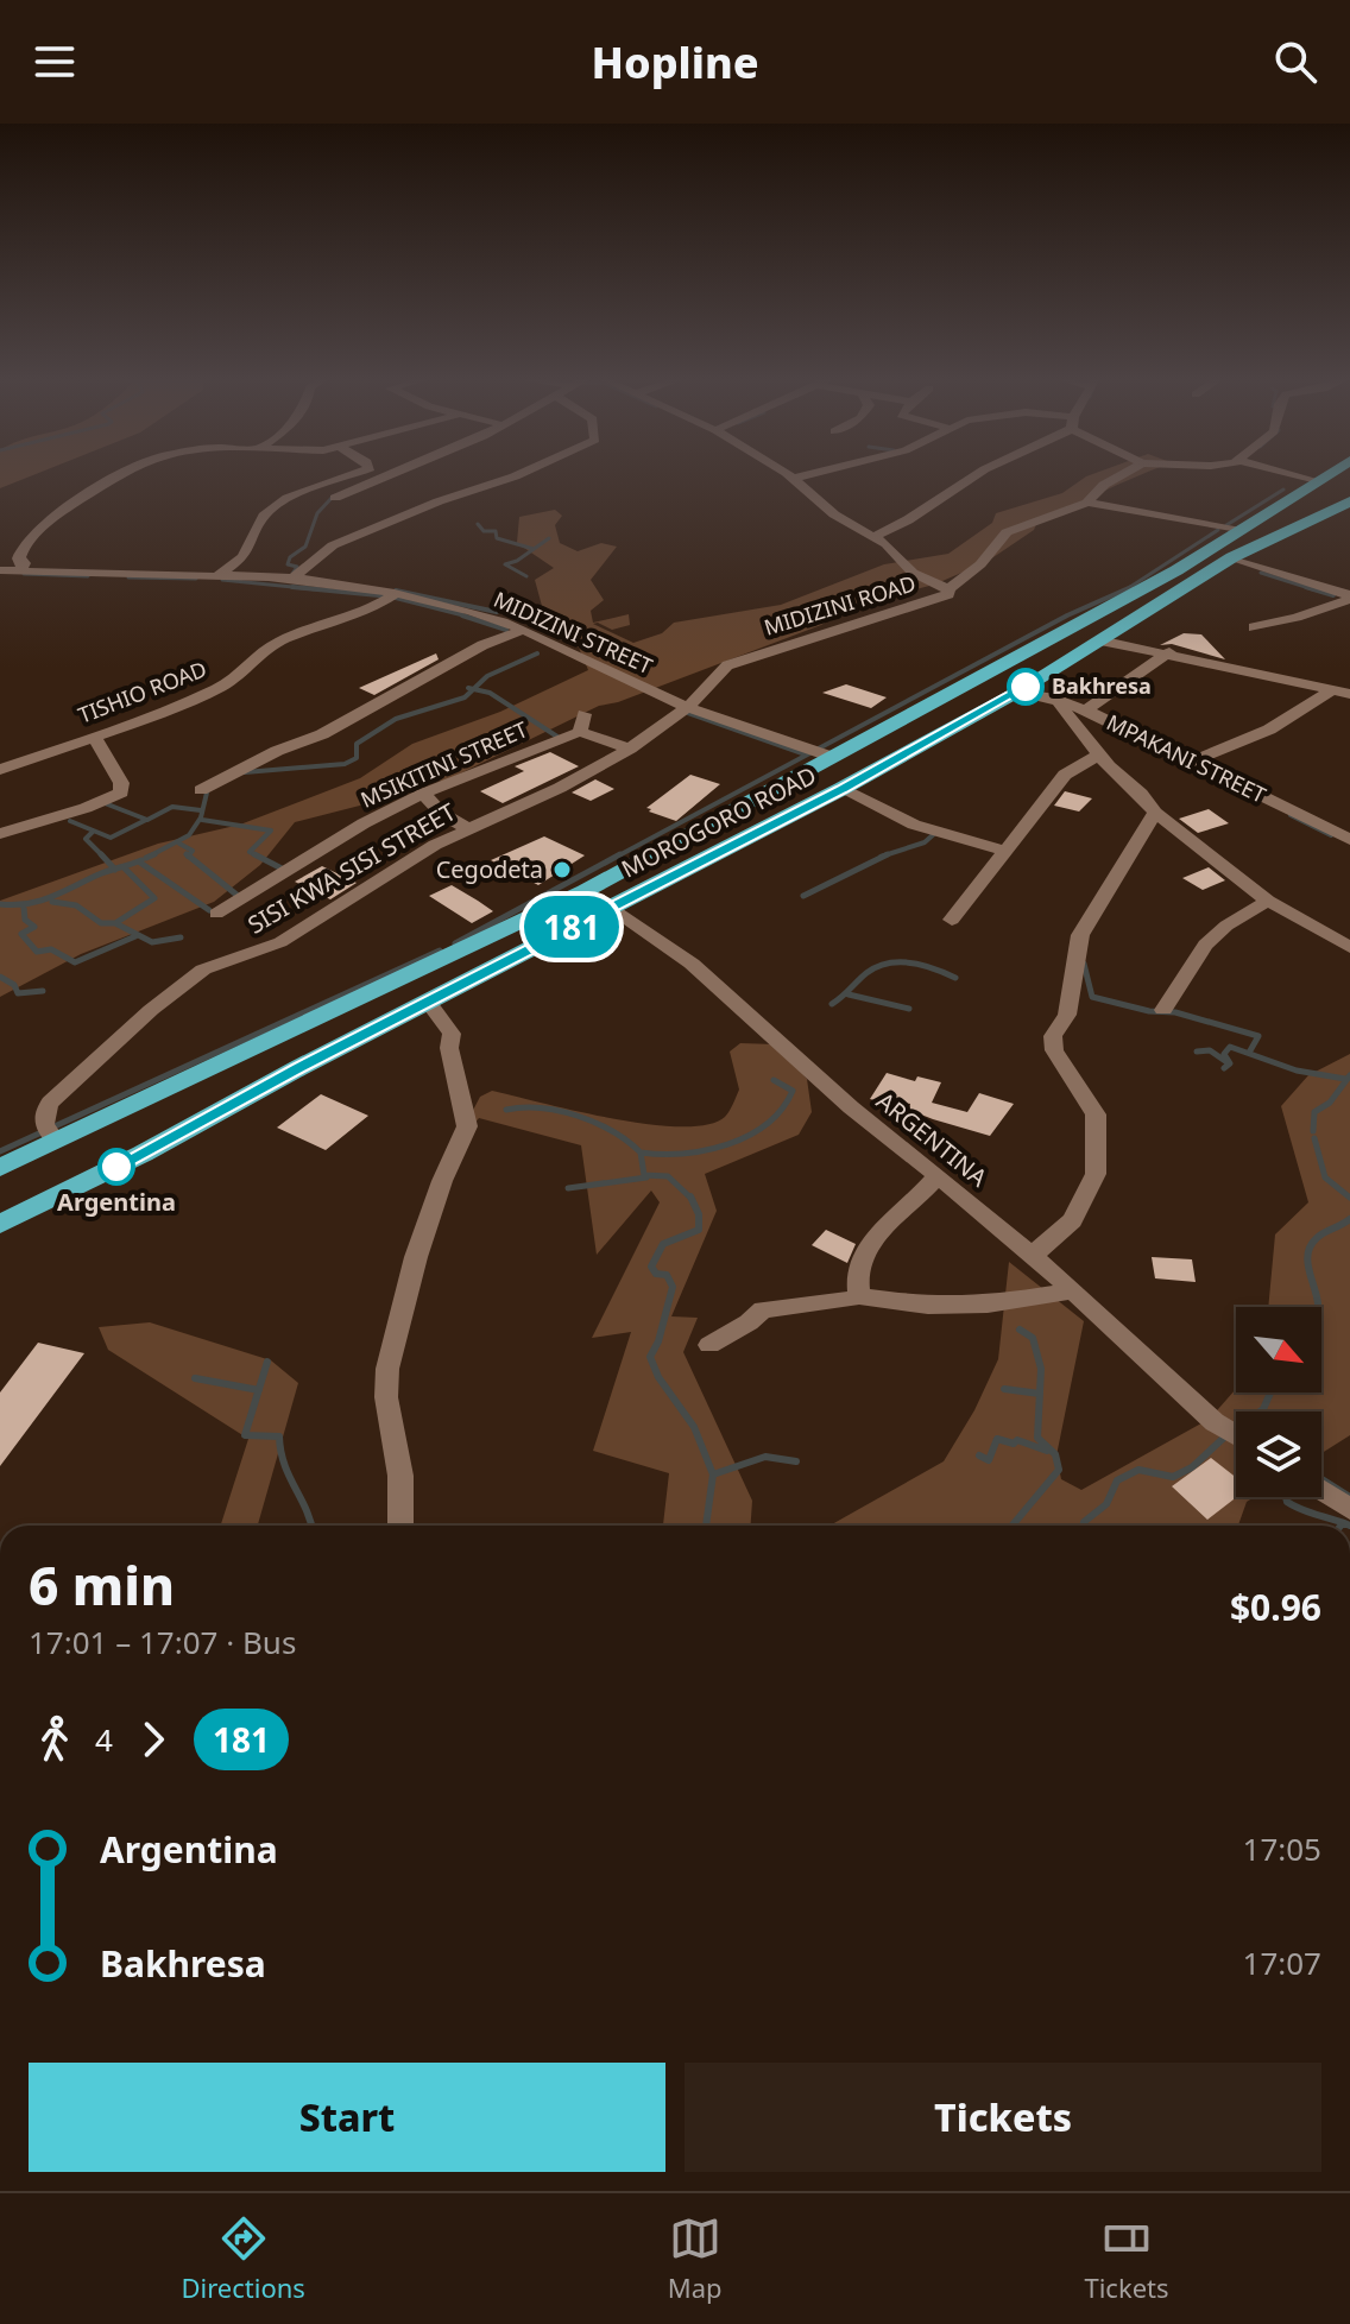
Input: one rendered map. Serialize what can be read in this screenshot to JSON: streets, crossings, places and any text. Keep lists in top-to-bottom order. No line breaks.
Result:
{"streets":{"highway":["MOROGORO ROAD"],"street":["MIDIZINI ROAD","MIDIZINI STREET","TISHIO ROAD","MPAKANI STREET","MSIKITINI STREET","SISI KWA SISI STREET","ARGENTINA"]},"crossings":[["MIDIZINI ROAD","MIDIZINI STREET"],["MIDIZINI ROAD","SISI KWA SISI STREET"],["MIDIZINI STREET","TISHIO ROAD"],["MIDIZINI STREET","MOROGORO ROAD"],["MIDIZINI STREET","SISI KWA SISI STREET"],["MPAKANI STREET","MOROGORO ROAD"],["MOROGORO ROAD","SISI KWA SISI STREET"],["MOROGORO ROAD","ARGENTINA"]],"places":["Bakhresa","Cegodeta","Argentina"],"lines":["bus line 181"],"north":"bottom right","page":{"header":"Hopline","on_map":"181","heading":["6 min","17:01 – 17:07 · Bus","$0.96"],"legs":["4","181"],"list":[{"name":"Argentina","value":"17:05"},{"name":"Bakhresa","value":"17:07"}],"buttons":["Start","Tickets"],"tabs":["Directions","Map","Tickets"]}}
